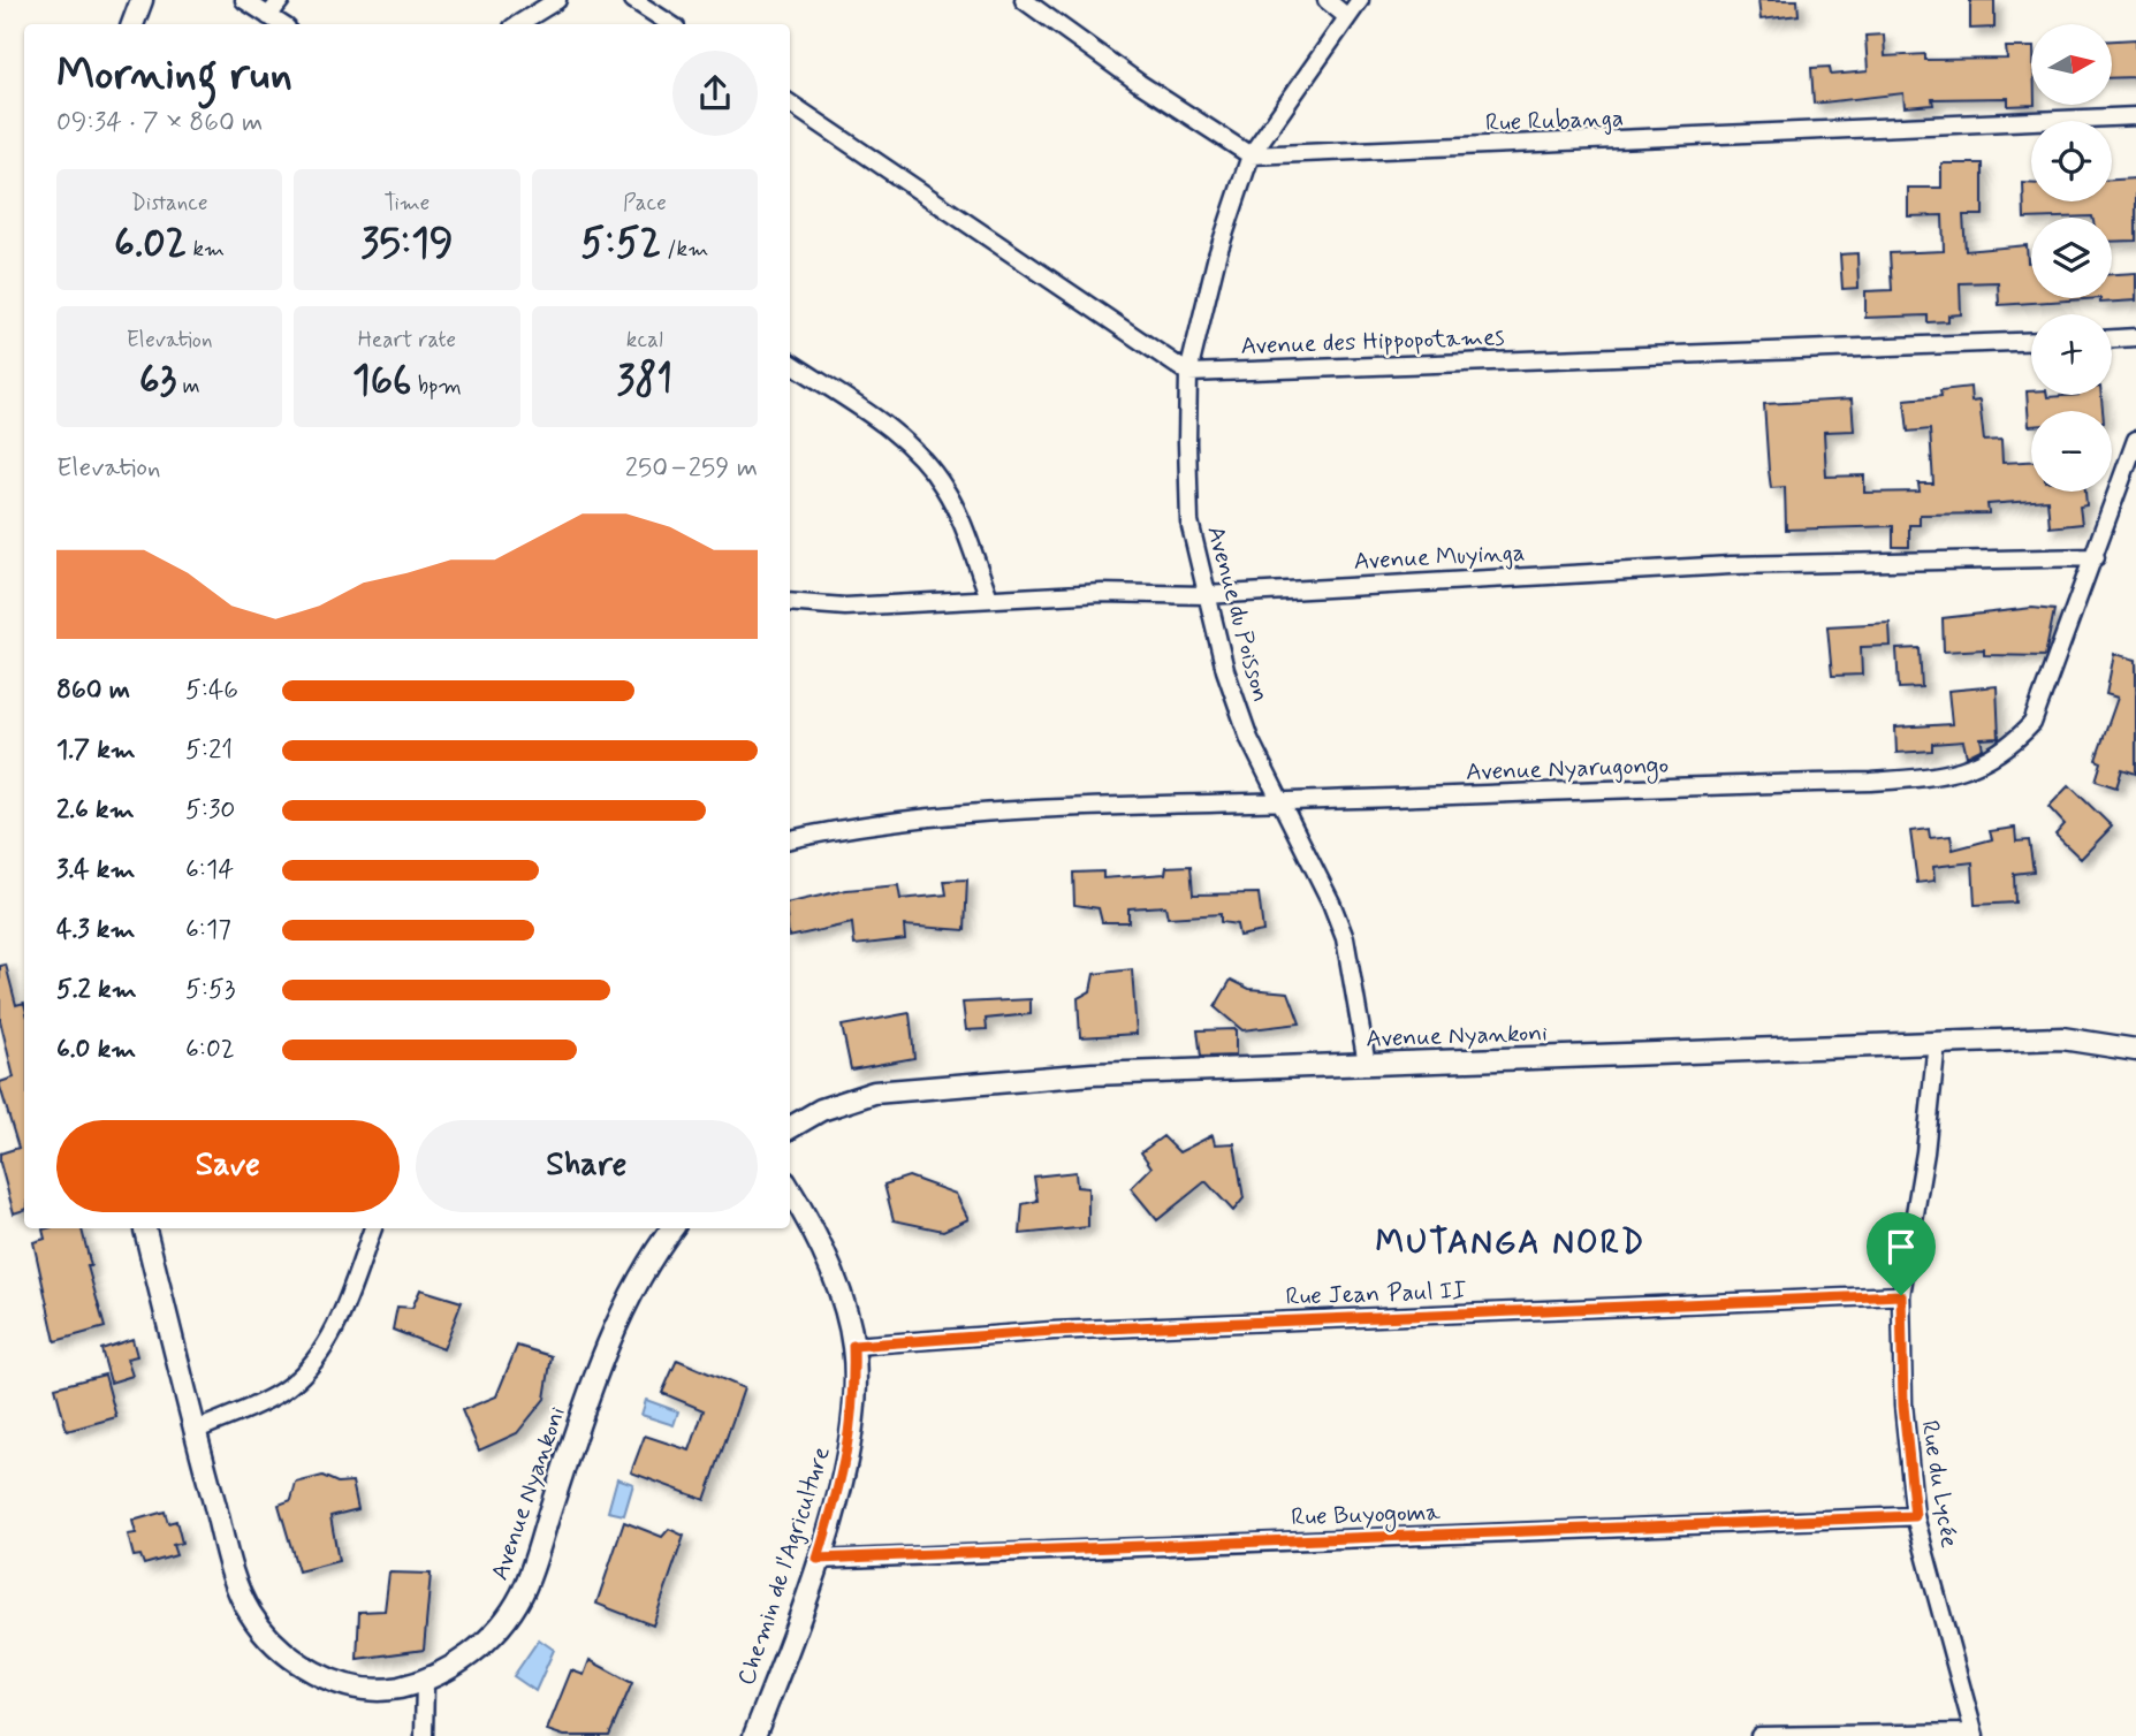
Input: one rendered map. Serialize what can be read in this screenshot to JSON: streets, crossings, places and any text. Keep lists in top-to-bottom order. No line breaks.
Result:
{"streets":{"street":["Rue Rubanga","Avenue des Hippopotames","Avenue Muyinga","Avenue du Poisson","Avenue Nyarugongo","Avenue Nyankoni","Rue Jean Paul II","Rue du Lycée","Rue Buyogoma","Chemin de l'Agriculture"]},"crossings":[["Rue Rubanga","Avenue du Poisson"],["Avenue des Hippopotames","Avenue du Poisson"],["Avenue Muyinga","Avenue du Poisson"],["Avenue Muyinga","Avenue Nyarugongo"],["Avenue du Poisson","Avenue Nyarugongo"],["Avenue du Poisson","Avenue Nyankoni"],["Avenue Nyankoni","Rue du Lycée"],["Rue Jean Paul II","Rue du Lycée"],["Rue Jean Paul II","Chemin de l'Agriculture"],["Rue du Lycée","Rue Buyogoma"],["Rue Buyogoma","Chemin de l'Agriculture"]],"districts":["MUTANGA NORD"],"north":"right","page":{"map_buttons":["+","−"],"heading":["Morning run","09:34 · 7 × 860 m"],"stats":[["Distance","6.02 km"],["Time","35:19"],["Pace","5:52 /km"],["Elevation","63 m"],["Heart rate","166 bpm"],["kcal","381"]],"chart":["Elevation","250–259 m"],"list":[{"name":"860 m","note":"5:46"},{"name":"1.7 km","note":"5:21"},{"name":"2.6 km","note":"5:30"},{"name":"3.4 km","note":"6:14"},{"name":"4.3 km","note":"6:17"},{"name":"5.2 km","note":"5:53"},{"name":"6.0 km","note":"6:02"}],"buttons":["Save","Share"]}}
